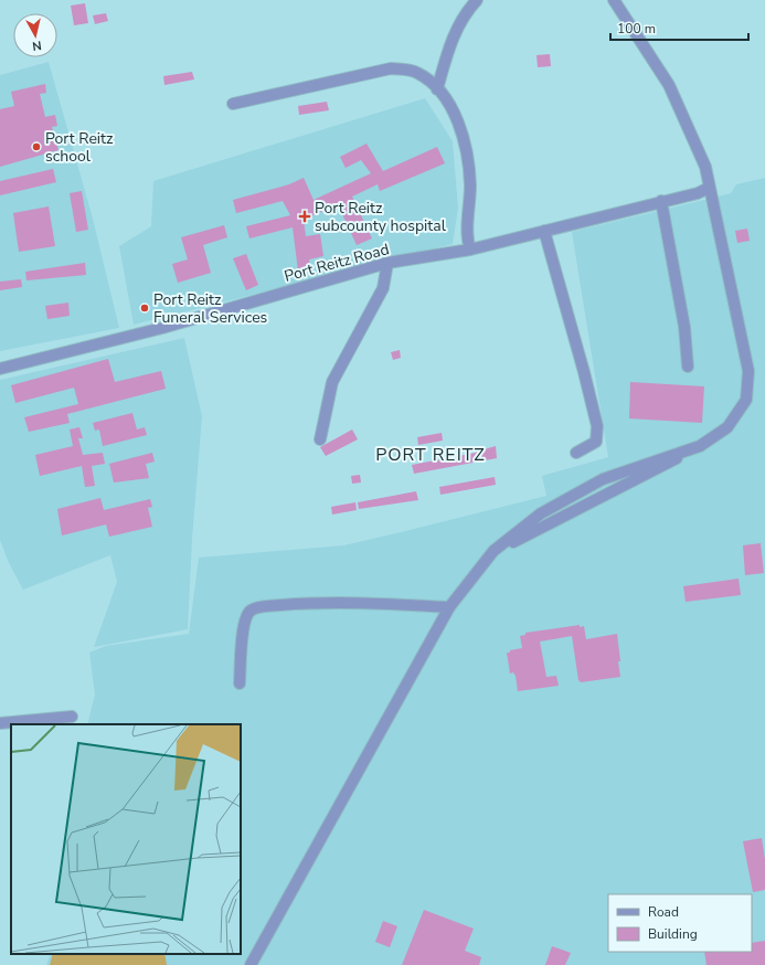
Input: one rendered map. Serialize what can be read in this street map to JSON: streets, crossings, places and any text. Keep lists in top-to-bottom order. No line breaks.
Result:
{"streets":{"street":["Port Reitz Road"]},"districts":["PORT REITZ"],"places":{"other":["Port Reitz school","Port Reitz Funeral Services"],"health":["Port Reitz subcounty hospital"]},"legend":["Road","Building"],"scale_bar":"100 m","north":"bottom"}
